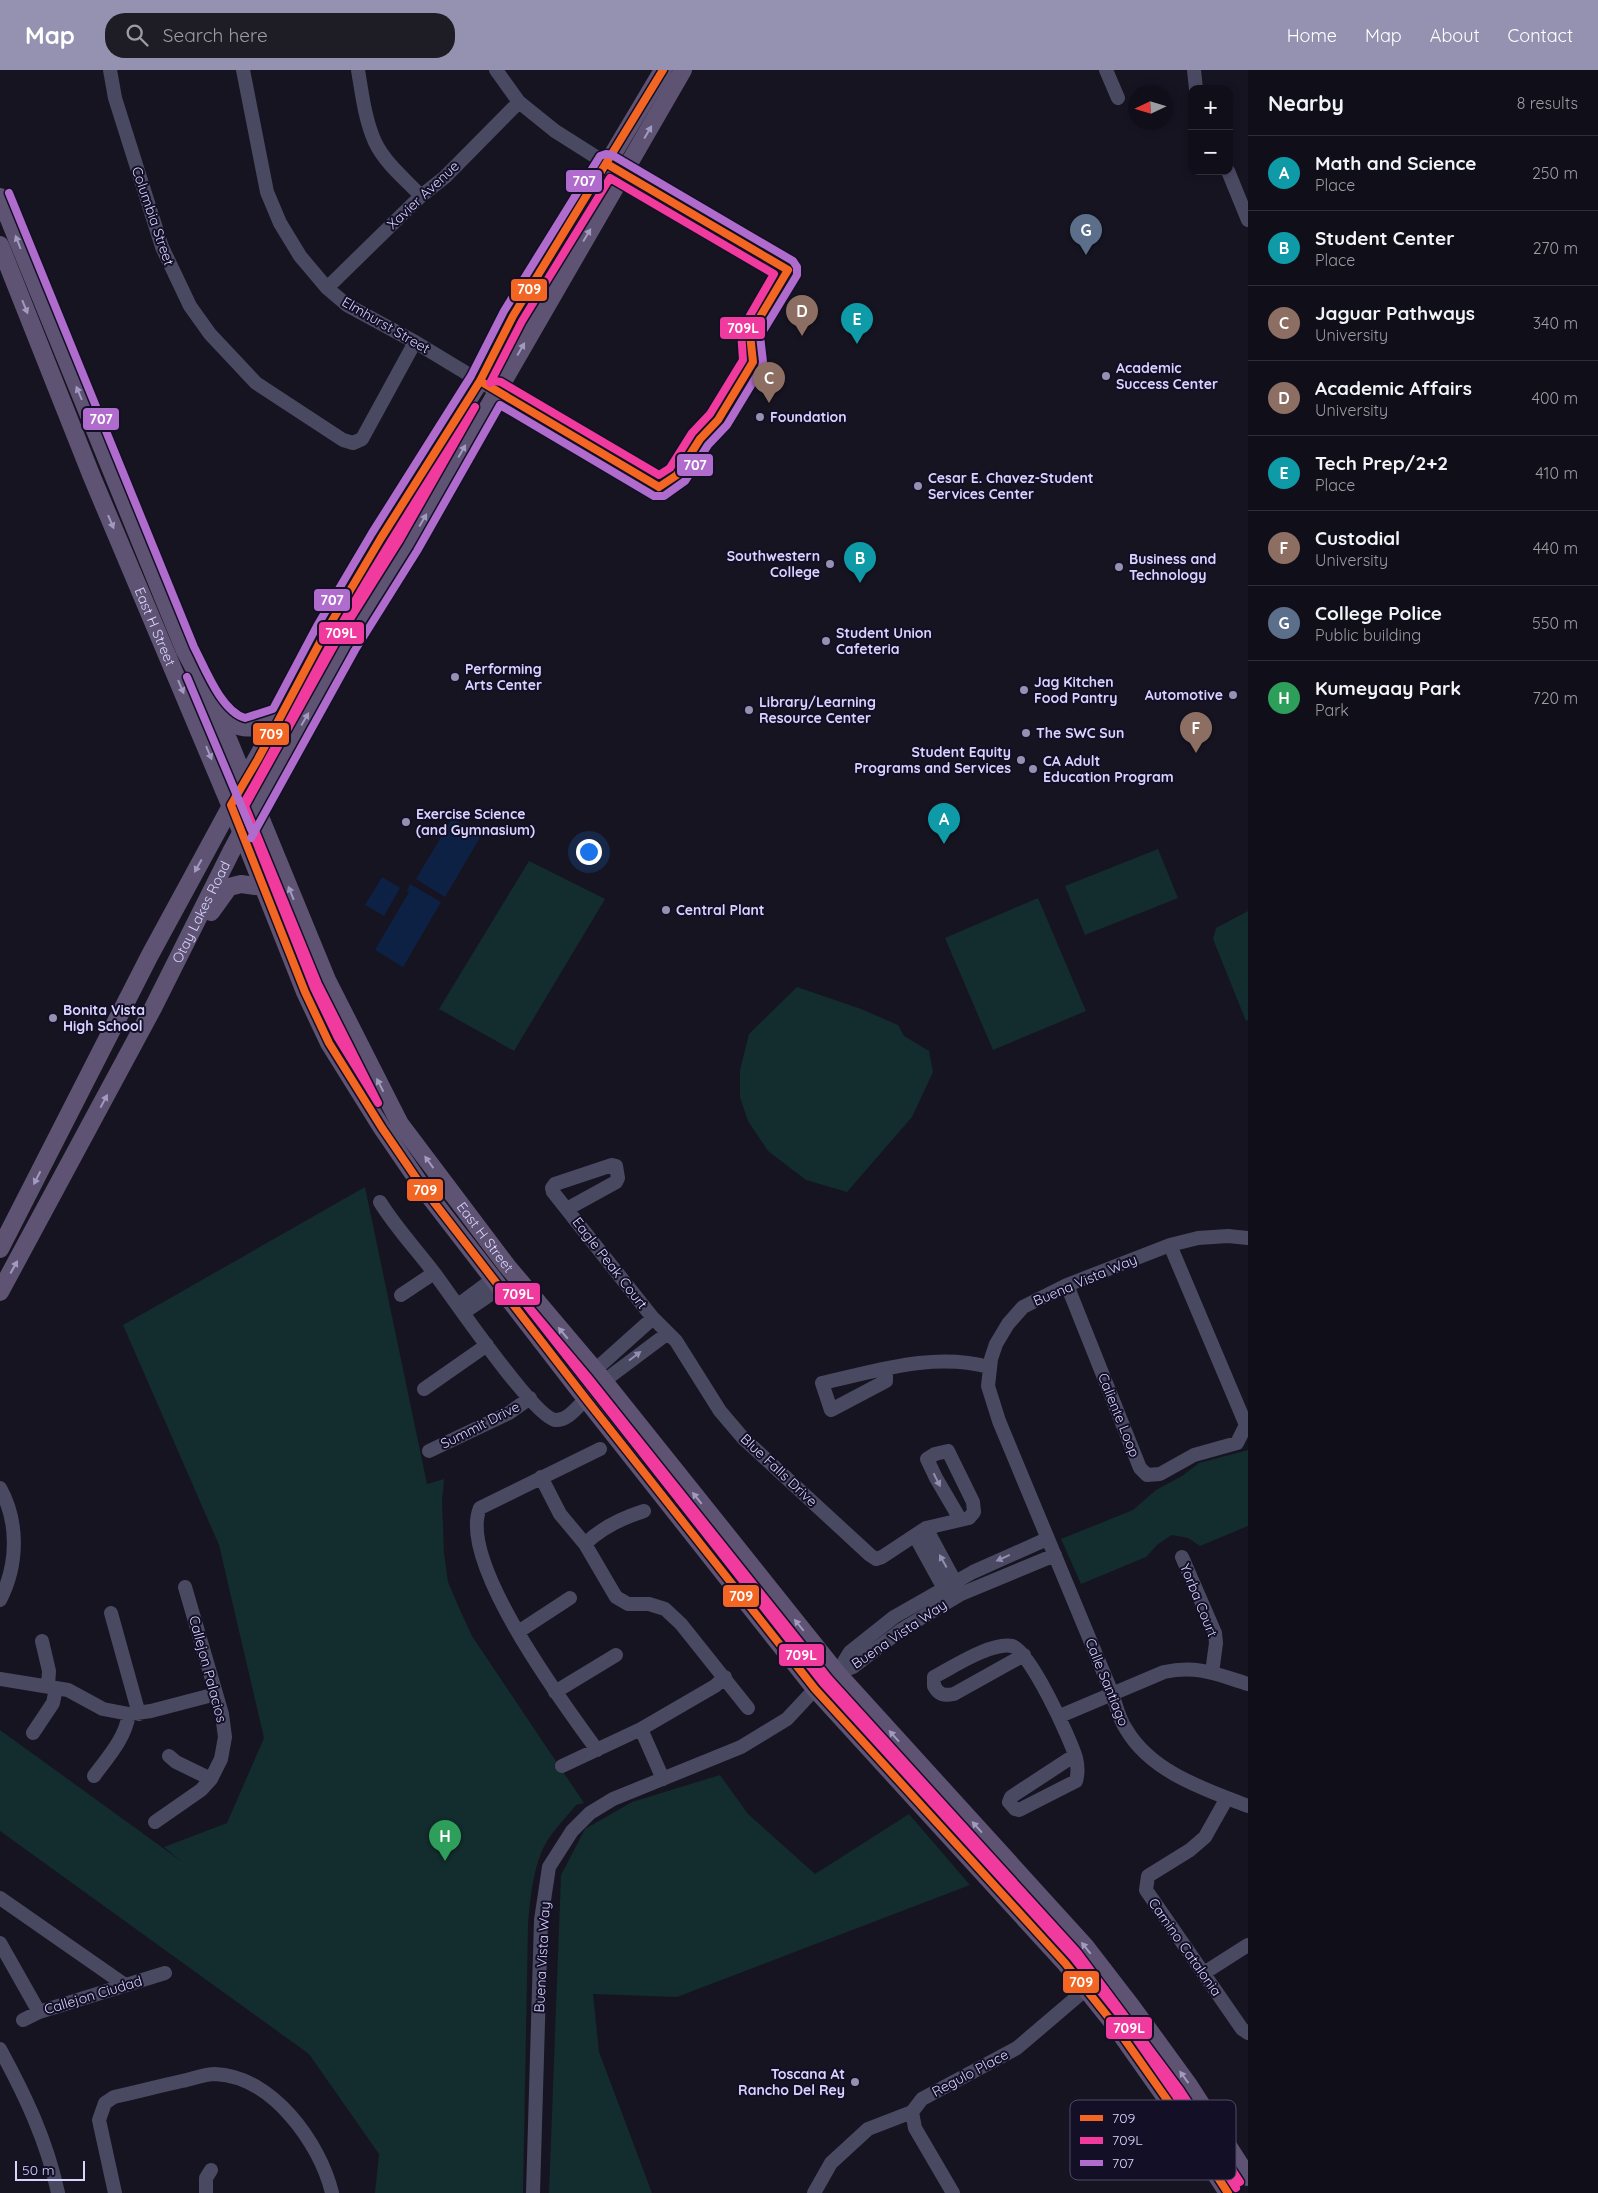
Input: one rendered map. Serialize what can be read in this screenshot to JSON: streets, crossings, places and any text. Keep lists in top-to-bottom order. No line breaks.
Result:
{"streets":{"main road":["East H Street","Otay Lakes Road"],"street":["Xavier Avenue","Columbia Street","Elmhurst Street","Eagle Peak Court","Buena Vista Way","Caliente Loop","Summit Drive","Blue Falls Drive","Yorba Court","Callejon Palacios","Calle Santiago","Camino Catalonia","Callejon Ciudad","Regulo Place"]},"crossings":[["Xavier Avenue","Elmhurst Street"],["Columbia Street","Elmhurst Street"],["Elmhurst Street","Otay Lakes Road"],["East H Street","Otay Lakes Road"],["East H Street","Buena Vista Way"],["East H Street","Summit Drive"],["East H Street","Regulo Place"],["Eagle Peak Court","Blue Falls Drive"],["Buena Vista Way","Caliente Loop"],["Buena Vista Way","Calle Santiago"],["Calle Santiago","Camino Catalonia"]],"places":["Academic Success Center","Foundation","Cesar E. Chavez-Student Services Center","Southwestern College","Business and Technology","Student Union Cafeteria","Performing Arts Center","Jag Kitchen Food Pantry","Automotive","Library/Learning Resource Center","The SWC Sun","Student Equity Programs and Services","CA Adult Education Program","Exercise Science (and Gymnasium)","Central Plant","Bonita Vista High School","Toscana At Rancho Del Rey"],"lines":["transit line 709","transit line 707","transit line 709L"],"legend":["709","709L","707"],"scale_bar":"50 m","north":"left","page":{"header":"Map","search":"Search here","nav":["Home","Map","About","Contact"],"heading":["Nearby","8 results"],"map_buttons":["+","−"],"list":[{"mark":"A","name":"Math and Science","note":"Place","value":"250 m"},{"mark":"B","name":"Student Center","note":"Place","value":"270 m"},{"mark":"C","name":"Jaguar Pathways","note":"University","value":"340 m"},{"mark":"D","name":"Academic Affairs","note":"University","value":"400 m"},{"mark":"E","name":"Tech Prep/2+2","note":"Place","value":"410 m"},{"mark":"F","name":"Custodial","note":"University","value":"440 m"},{"mark":"G","name":"College Police","note":"Public building","value":"550 m"},{"mark":"H","name":"Kumeyaay Park","note":"Park","value":"720 m"}],"pins":["G","D","E","C","B","F","A","H"],"scale":"50 m"}}
